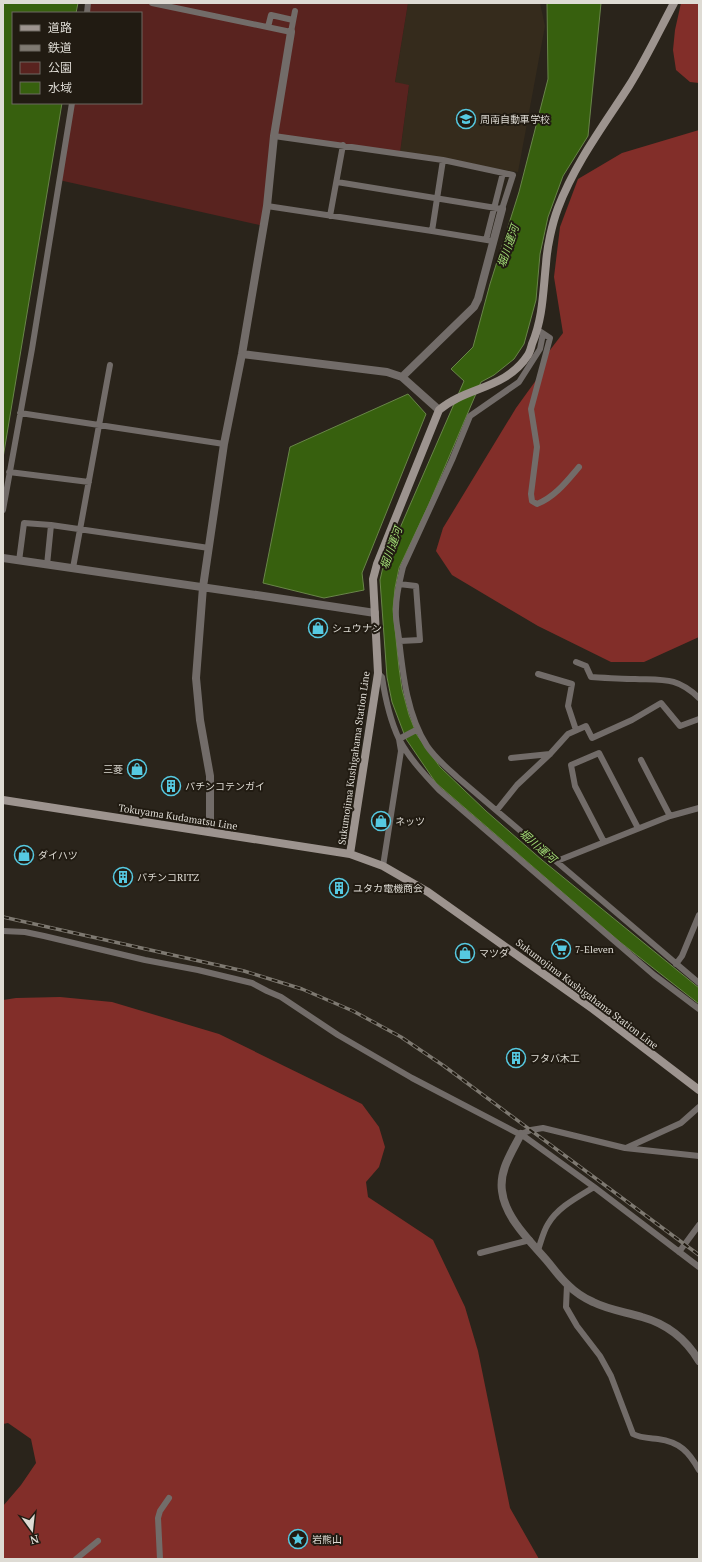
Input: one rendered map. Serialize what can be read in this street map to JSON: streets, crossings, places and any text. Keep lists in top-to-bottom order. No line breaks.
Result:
{"streets":{"main road":["Sukumojima Kushigahama Station Line","Tokuyama Kudamatsu Line"]},"crossings":[["Sukumojima Kushigahama Station Line","Tokuyama Kudamatsu Line"]],"water":["堀川運河"],"places":{"school or university":["周南自動車学校"],"shop":["シュウナン","三菱","ネッツ","ダイハツ","マツダ"],"building":["パチンコテンガイ","パチンコRITZ","ユタカ電機商会","フタバ木工"],"supermarket":["7-Eleven"],"place":["岩熊山"]},"legend":["道路","鉄道","公園","水域"],"north":"bottom"}
